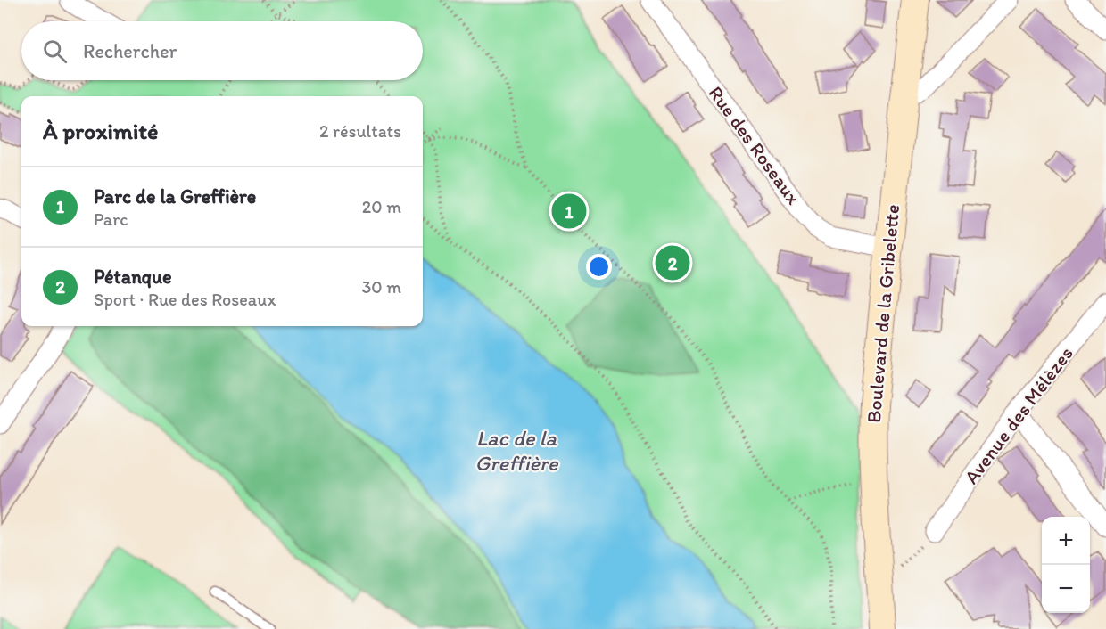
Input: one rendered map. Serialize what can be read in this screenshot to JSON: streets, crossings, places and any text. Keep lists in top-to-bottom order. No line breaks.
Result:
{"streets":{"main road":["Boulevard de la Gribelette"],"street":["Rue des Roseaux","Avenue des Mélèzes"]},"crossings":[["Rue des Roseaux","Boulevard de la Gribelette"]],"water":["Lac de la Greffière"],"page":{"search":"Rechercher","heading":["À proximité","2 résultats"],"list":[{"mark":"1","name":"Parc de la Greffière","note":"Parc","value":"20 m"},{"mark":"2","name":"Pétanque","note":"Sport · Rue des Roseaux","value":"30 m"}],"pins":["1","2"],"map_buttons":["+","−"]}}
